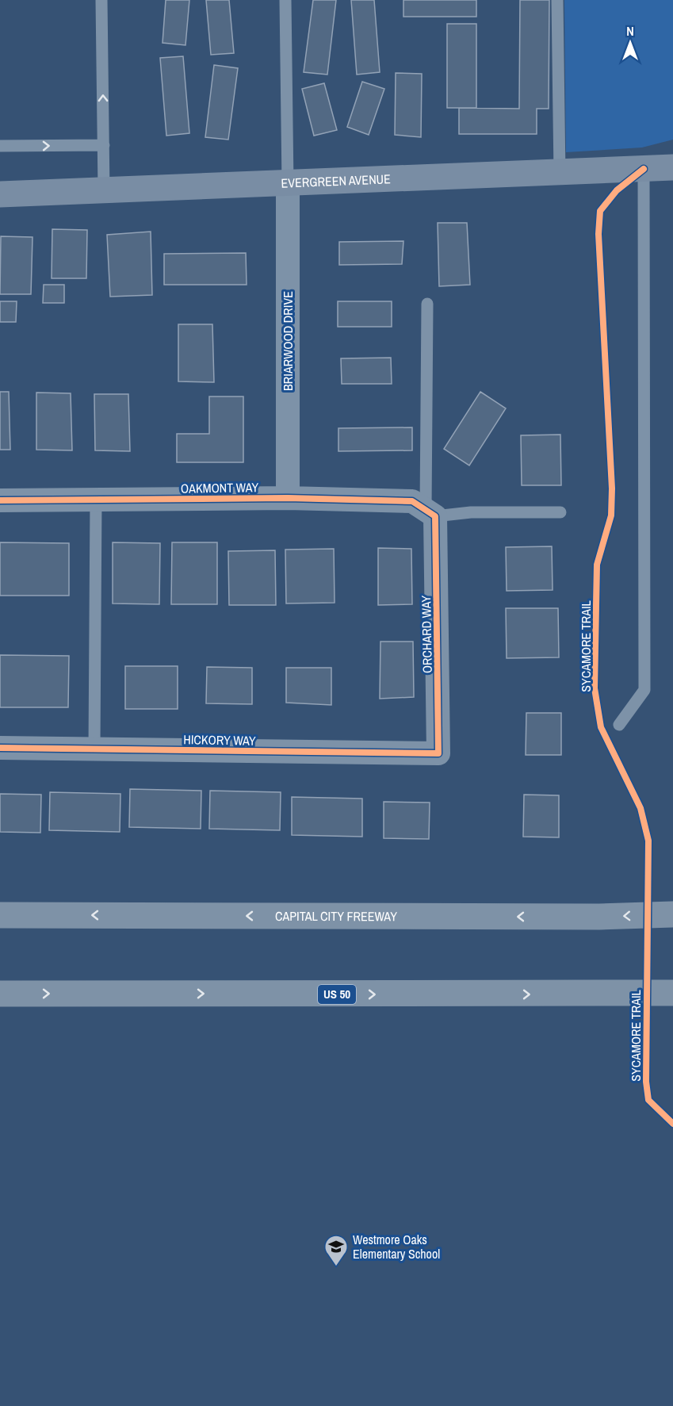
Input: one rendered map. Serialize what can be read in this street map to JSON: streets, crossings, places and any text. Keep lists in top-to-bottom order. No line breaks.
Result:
{"streets":{"highway":["CAPITAL CITY FREEWAY","US 50"],"street":["EVERGREEN AVENUE","BRIARWOOD DRIVE","OAKMONT WAY","ORCHARD WAY","HICKORY WAY"],"cycle path":["SYCAMORE TRAIL"]},"crossings":[["EVERGREEN AVENUE","BRIARWOOD DRIVE"],["BRIARWOOD DRIVE","OAKMONT WAY"],["OAKMONT WAY","ORCHARD WAY"],["ORCHARD WAY","HICKORY WAY"]],"places":{"school or university":["Westmore Oaks Elementary School"]},"north":"top"}
